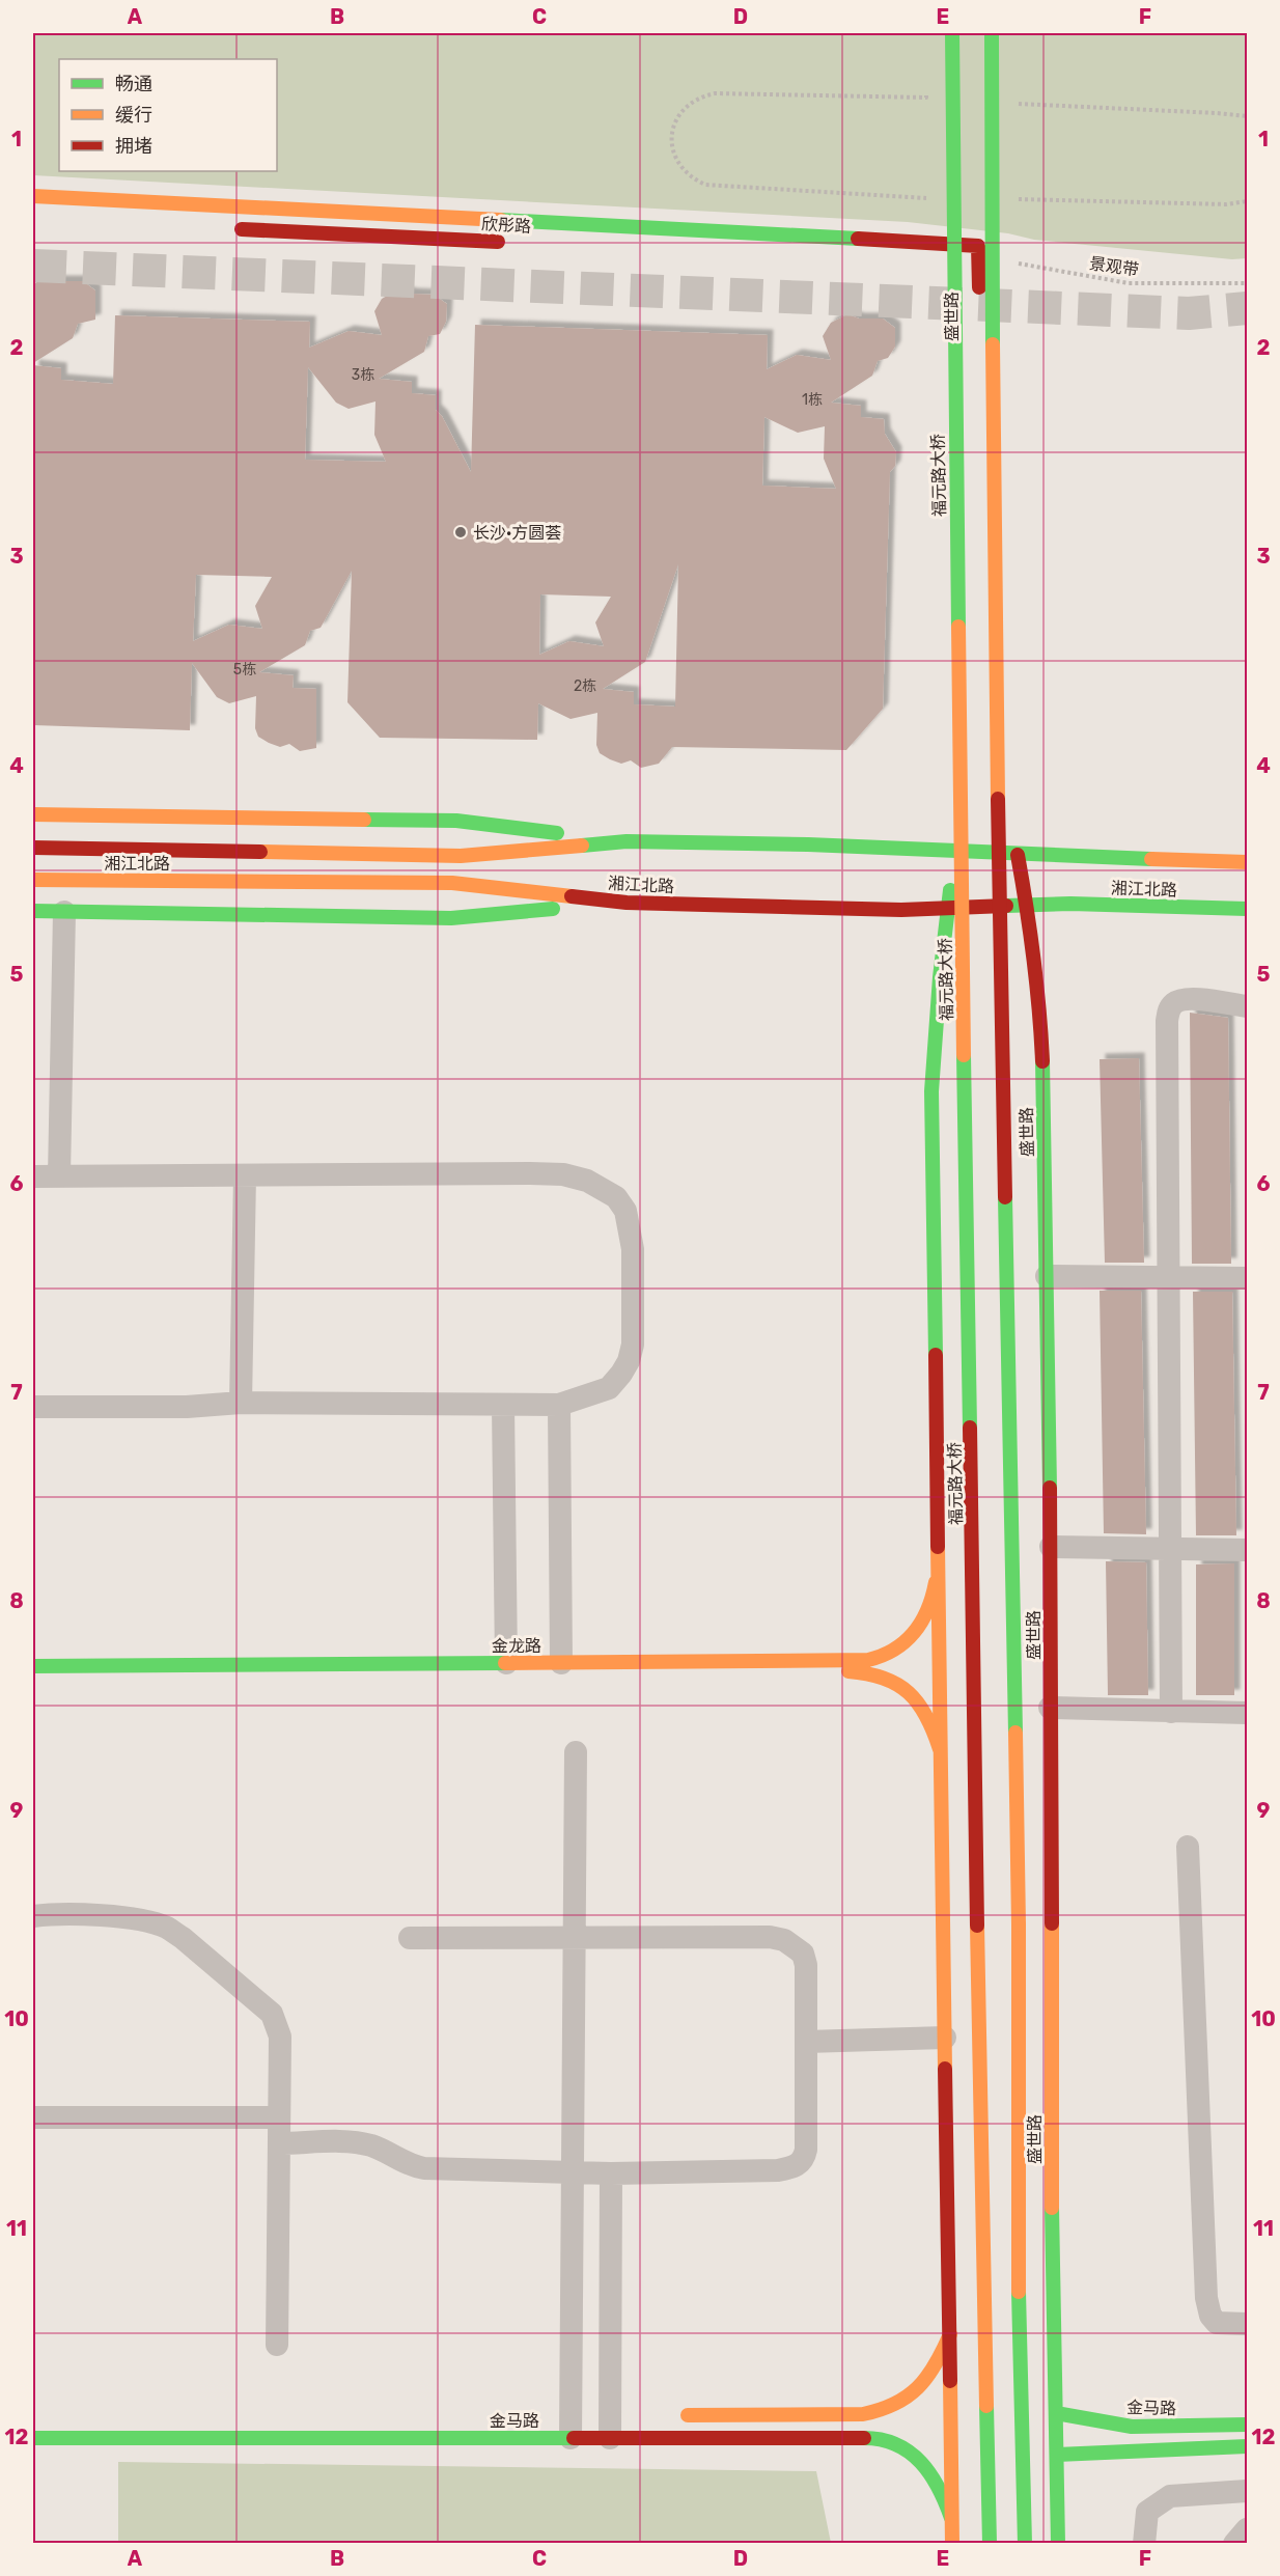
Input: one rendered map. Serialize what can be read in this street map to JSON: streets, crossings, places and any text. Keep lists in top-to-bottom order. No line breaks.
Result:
{"streets":{"main road":["欣彤路","盛世路","福元路大桥","湘江北路","金龙路","金马路"],"path":["景观带"]},"crossings":[["欣彤路","盛世路"],["盛世路","湘江北路"],["盛世路","金马路"]],"places":["长沙·方圆荟"],"house_numbers":["3栋","1栋","5栋","2栋"],"legend":["畅通","缓行","拥堵"],"grid":{"columns":["A","B","C","D","E","F"],"rows":["1","2","3","4","5","6","7","8","9","10","11","12"]}}
